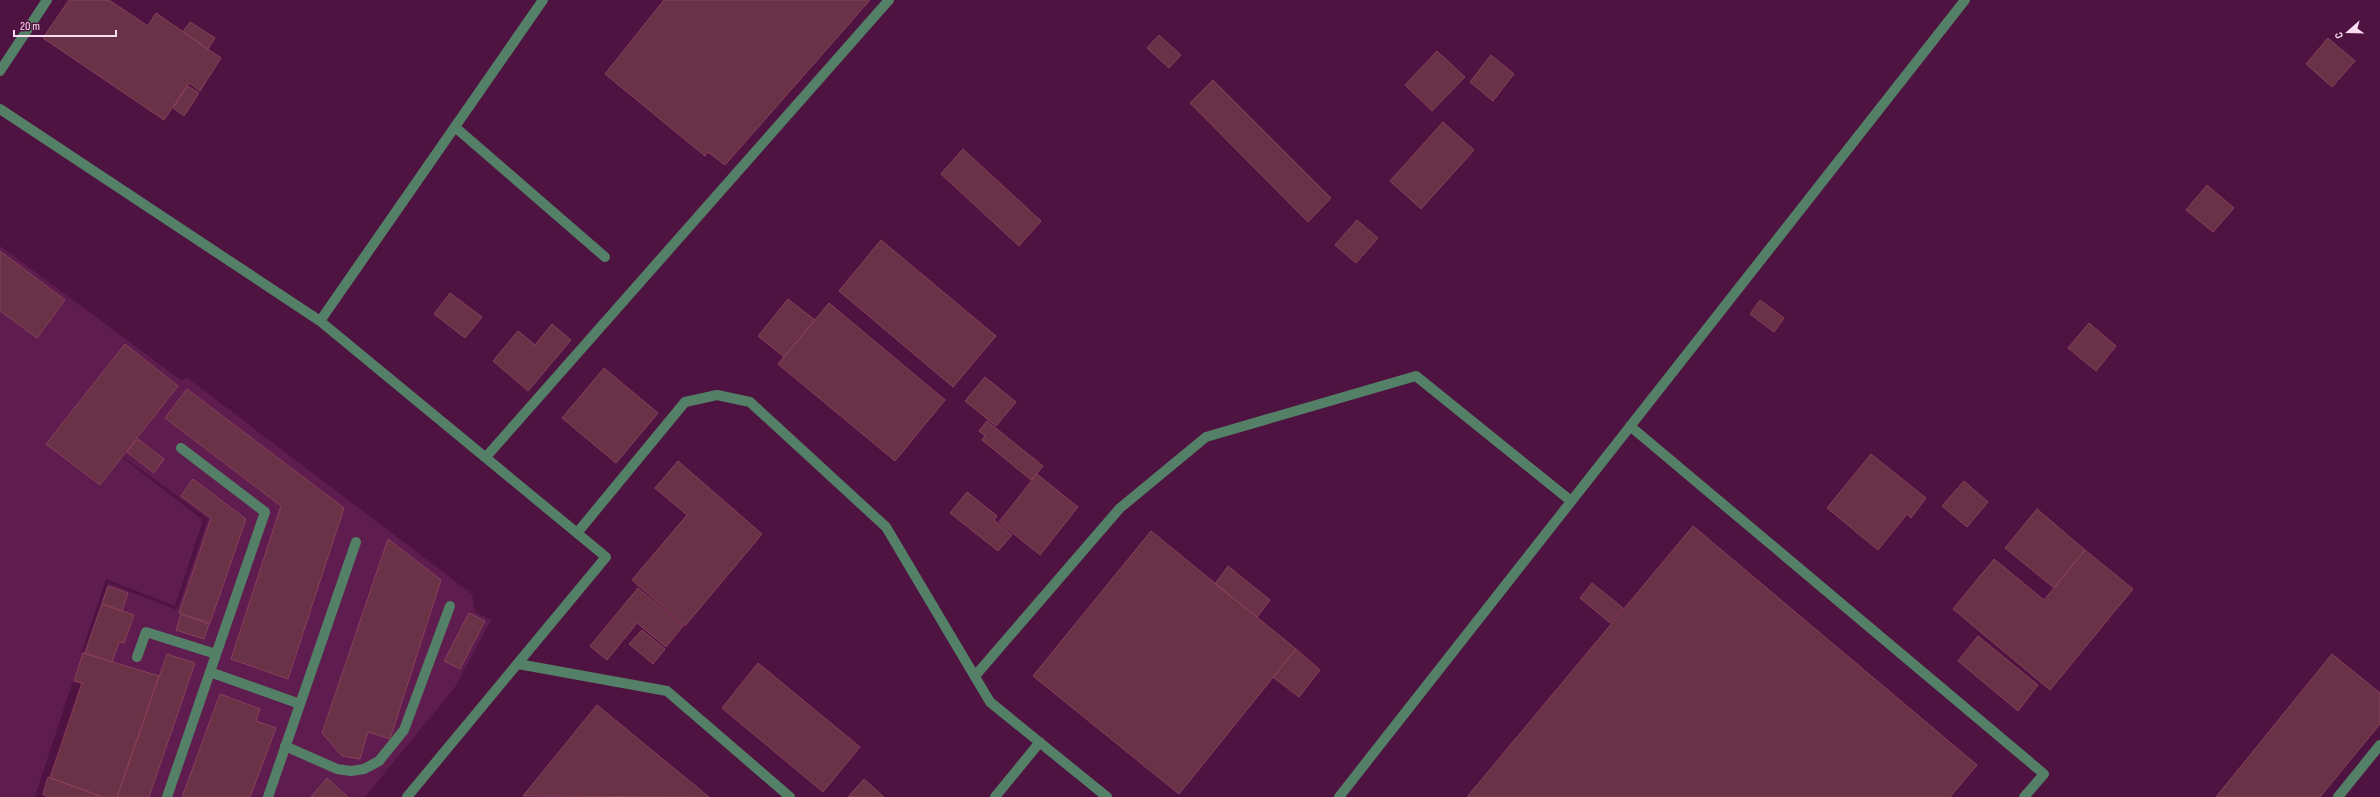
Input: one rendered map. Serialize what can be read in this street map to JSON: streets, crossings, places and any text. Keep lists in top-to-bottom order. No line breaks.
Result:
{"scale_bar":"20 m","north":"left"}
